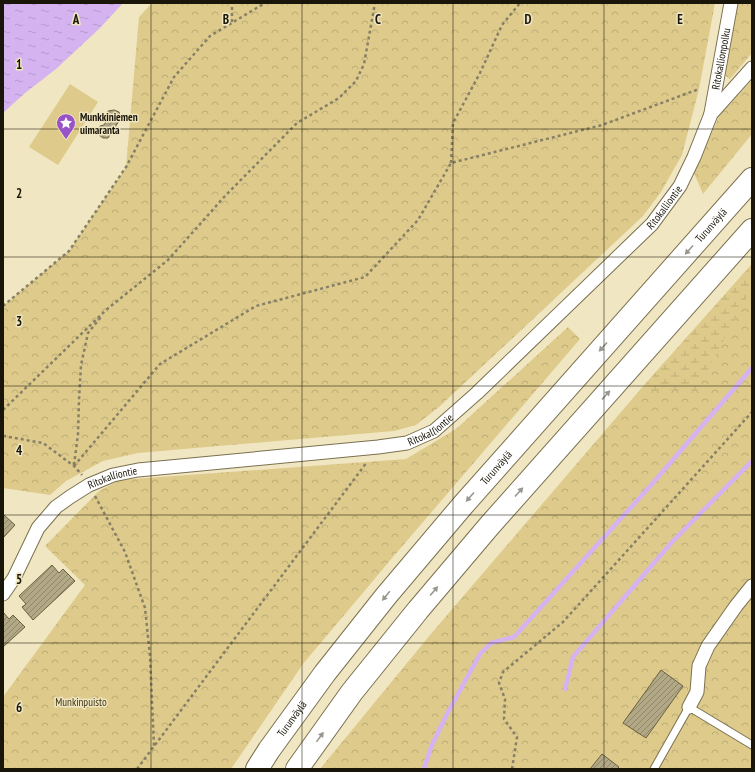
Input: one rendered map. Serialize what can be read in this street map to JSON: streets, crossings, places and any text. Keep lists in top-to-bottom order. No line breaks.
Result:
{"streets":{"highway":["Turunväylä"],"street":["Ritokallionpolku","Ritokalliontie"]},"crossings":[["Ritokallionpolku","Ritokalliontie"]],"parks":["Munkinpuisto"],"places":{"place":["Munkkiniemen uimaranta"]},"grid":{"columns":["A","B","C","D","E"],"rows":["1","2","3","4","5","6"]}}
